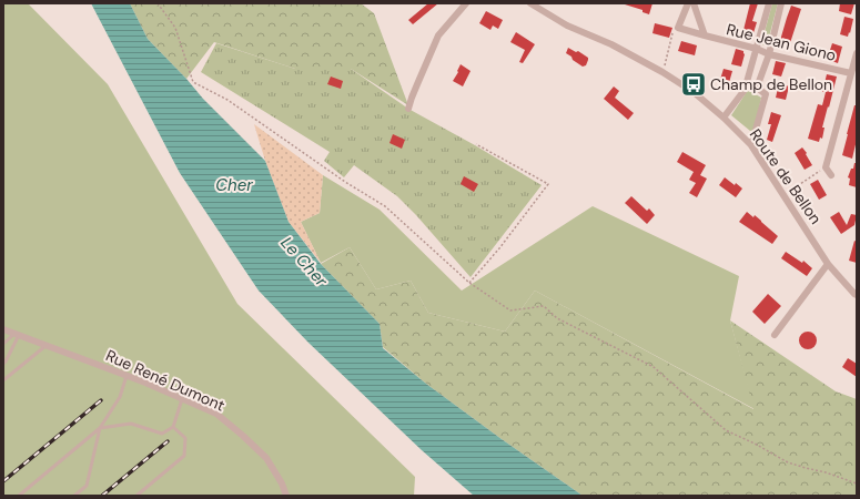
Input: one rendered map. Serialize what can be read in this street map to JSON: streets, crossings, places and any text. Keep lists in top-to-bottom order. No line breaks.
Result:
{"streets":{"street":["Rue Jean Giono","Route de Bellon","Rue René Dumont"]},"water":["Cher","Le Cher"],"places":{"bus stop":["Champ de Bellon"]}}
